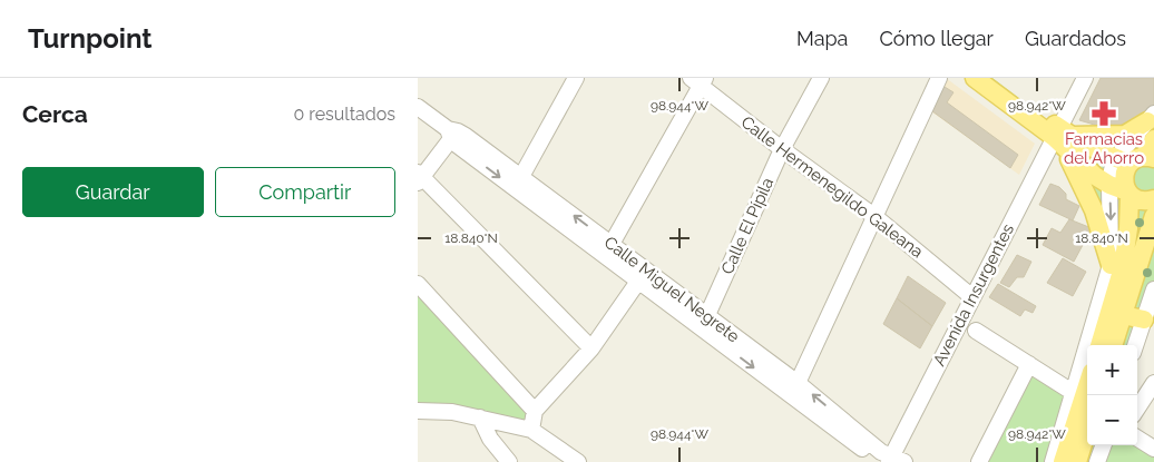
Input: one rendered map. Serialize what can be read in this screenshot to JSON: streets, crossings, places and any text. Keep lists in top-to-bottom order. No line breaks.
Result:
{"streets":{"street":["Calle Hermenegildo Galeana","Calle El Pípila","Calle Miguel Negrete","Avenida Insurgentes"]},"crossings":[["Calle Hermenegildo Galeana","Calle El Pípila"],["Calle Hermenegildo Galeana","Avenida Insurgentes"],["Calle El Pípila","Calle Miguel Negrete"],["Calle Miguel Negrete","Avenida Insurgentes"]],"places":{"pharmacy":["Farmacias del Ahorro"]},"page":{"header":"Turnpoint","nav":["Mapa","Cómo llegar","Guardados"],"heading":["Cerca","0 resultados"],"buttons":["Guardar","Compartir"],"map_buttons":["+","−"]},"coordinates":["98.944°W","98.942°W","18.840°N"]}
